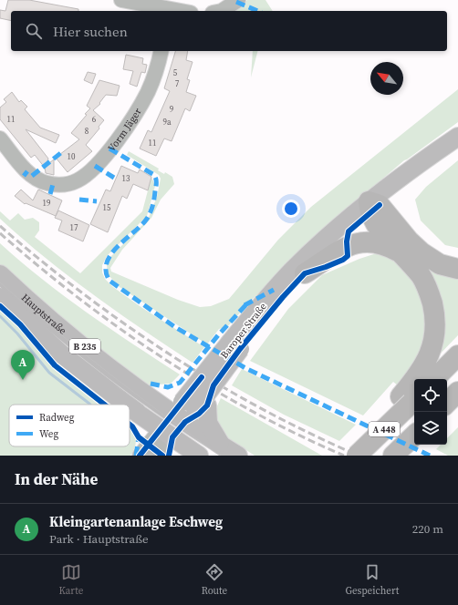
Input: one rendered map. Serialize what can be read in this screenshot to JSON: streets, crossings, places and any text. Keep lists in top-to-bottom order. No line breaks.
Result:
{"streets":{"highway":["A 448"],"main road":["Hauptstraße","Baroper Straße","B 235"],"street":["Vorm Jäger"]},"crossings":[["Hauptstraße","Baroper Straße"]],"house_numbers":["5","7","9","11","6","9a","8","11","10","13","19","15","17"],"legend":["Radweg","Weg"],"north":"top left","page":{"search":"Hier suchen","pins":"A","heading":"In der Nähe","list":[{"mark":"A","name":"Kleingartenanlage Eschweg","note":"Park · Hauptstraße","value":"220 m"}],"nav":["Karte","Route","Gespeichert"]}}
